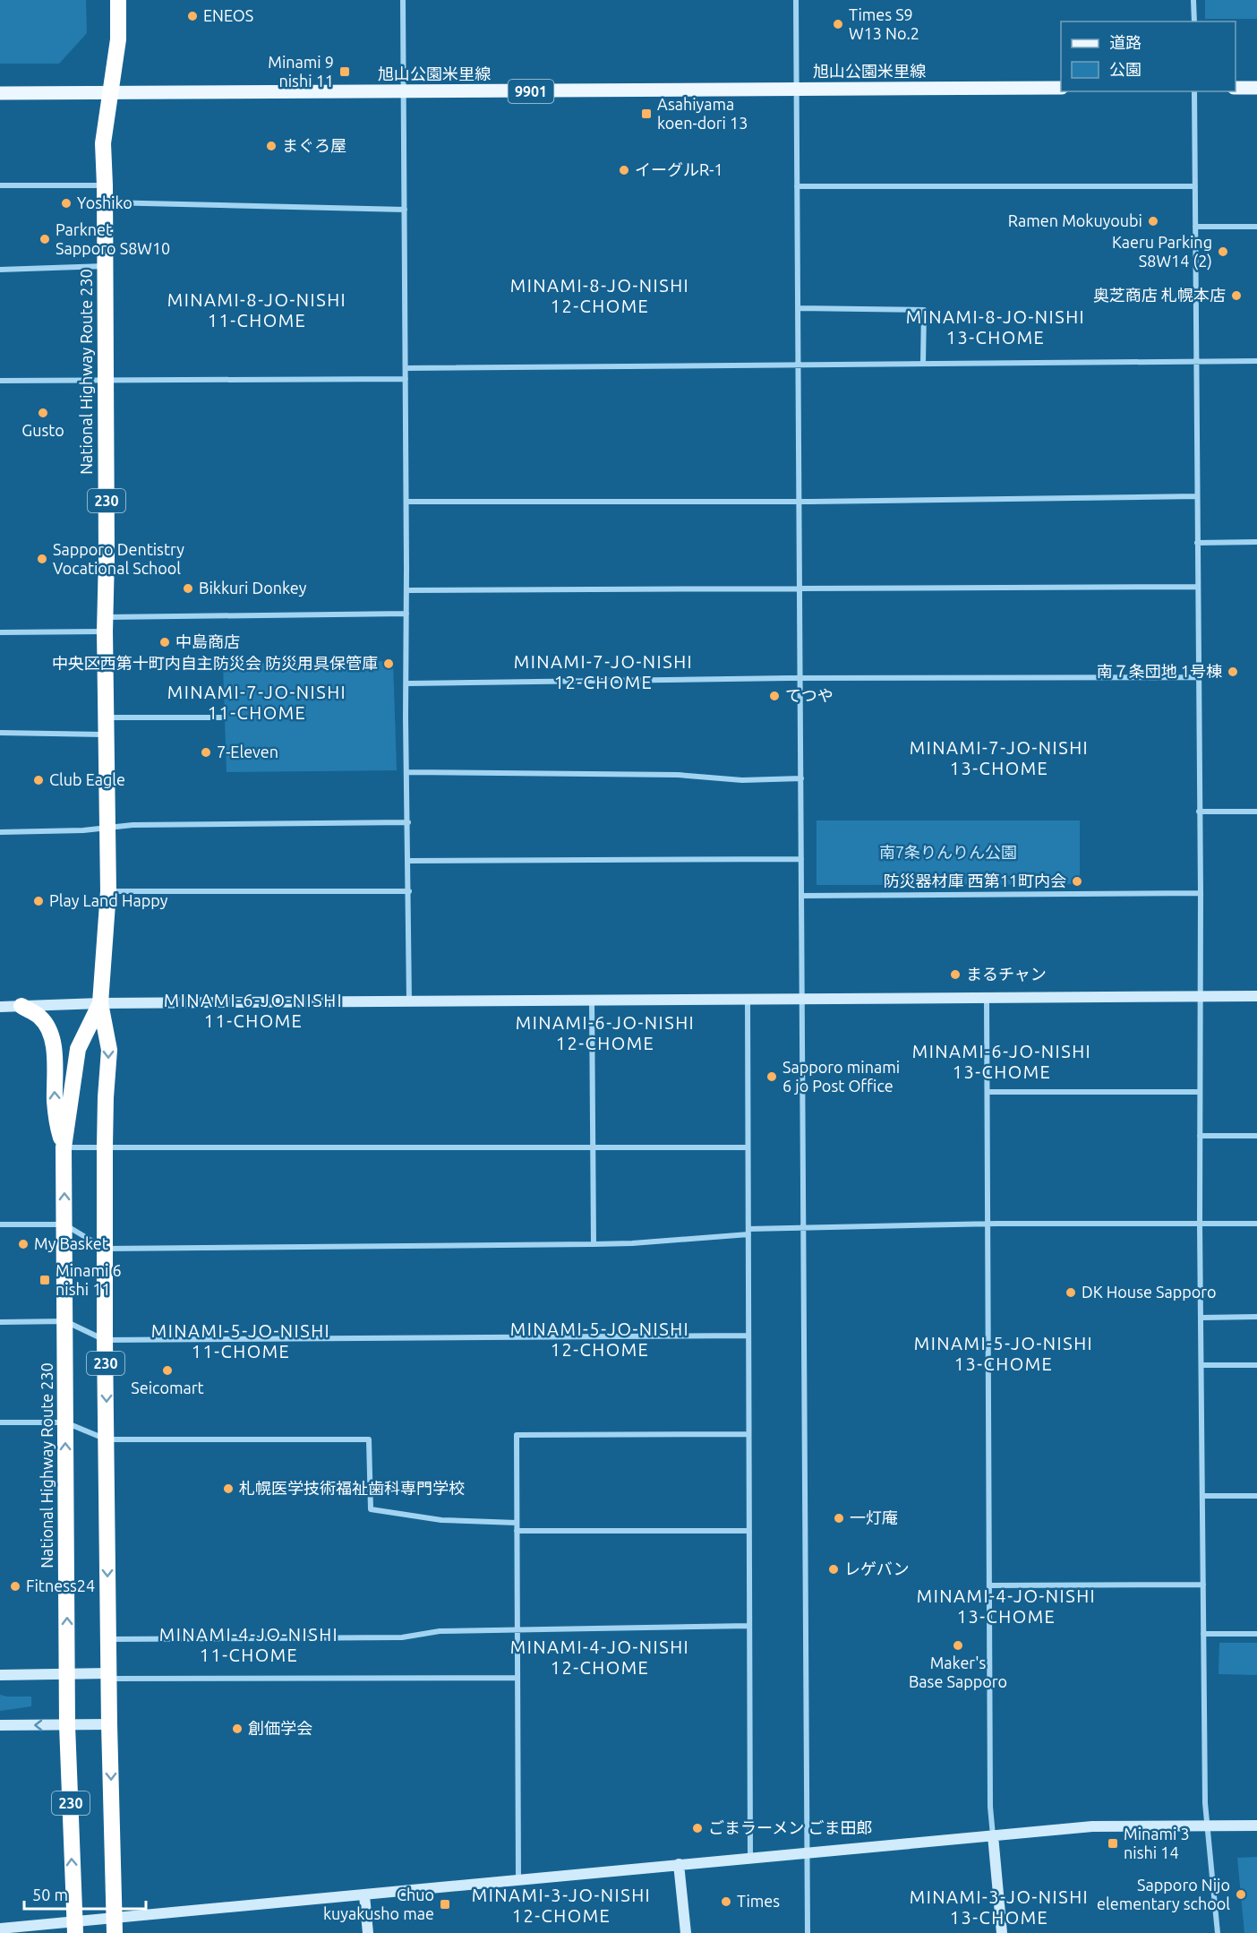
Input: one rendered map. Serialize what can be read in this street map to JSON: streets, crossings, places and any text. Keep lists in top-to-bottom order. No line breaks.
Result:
{"streets":{"highway":["National Highway Route 230","230"],"main road":["旭山公園米里線","9901"]},"crossings":[["旭山公園米里線","National Highway Route 230"]],"districts":["MINAMI-8-JO-NISHI 12-CHOME","MINAMI-8-JO-NISHI 11-CHOME","MINAMI-8-JO-NISHI 13-CHOME","MINAMI-7-JO-NISHI 12-CHOME","MINAMI-7-JO-NISHI 11-CHOME","MINAMI-7-JO-NISHI 13-CHOME","MINAMI-6-JO-NISHI 11-CHOME","MINAMI-6-JO-NISHI 12-CHOME","MINAMI-6-JO-NISHI 13-CHOME","MINAMI-5-JO-NISHI 12-CHOME","MINAMI-5-JO-NISHI 11-CHOME","MINAMI-5-JO-NISHI 13-CHOME","MINAMI-4-JO-NISHI 13-CHOME","MINAMI-4-JO-NISHI 11-CHOME","MINAMI-4-JO-NISHI 12-CHOME","MINAMI-3-JO-NISHI 12-CHOME","MINAMI-3-JO-NISHI 13-CHOME"],"parks":["南7条りんりん公園"],"places":{"other":["ENEOS","Times S9 W13 No.2","まぐろ屋","イーグルR-1","Yoshiko","Ramen Mokuyoubi","Parknet Sapporo S8W10","Kaeru Parking S8W14 (2)","奥芝商店 札幌本店","Gusto","Sapporo Dentistry Vocational School","Bikkuri Donkey","中島商店","中央区西第十町内自主防災会 防災用具保管庫","南７条団地 1号棟","てつや","7-Eleven","Club Eagle","防災器材庫 西第11町内会","Play Land Happy","まるチャン","Sapporo minami 6 jo Post Office","My Basket","DK House Sapporo","Seicomart","札幌医学技術福祉歯科専門学校","一灯庵","レゲバン","Fitness24","Maker's Base Sapporo","創価学会","ごまラーメン ごま田郎","Sapporo Nijo elementary school","Times"],"transit":["Minami 9 nishi 11","Asahiyama koen-dori 13","Minami 6 nishi 11","Minami 3 nishi 14","Chuo kuyakusho mae"]},"legend":["道路","公園"],"scale_bar":"50 m"}
